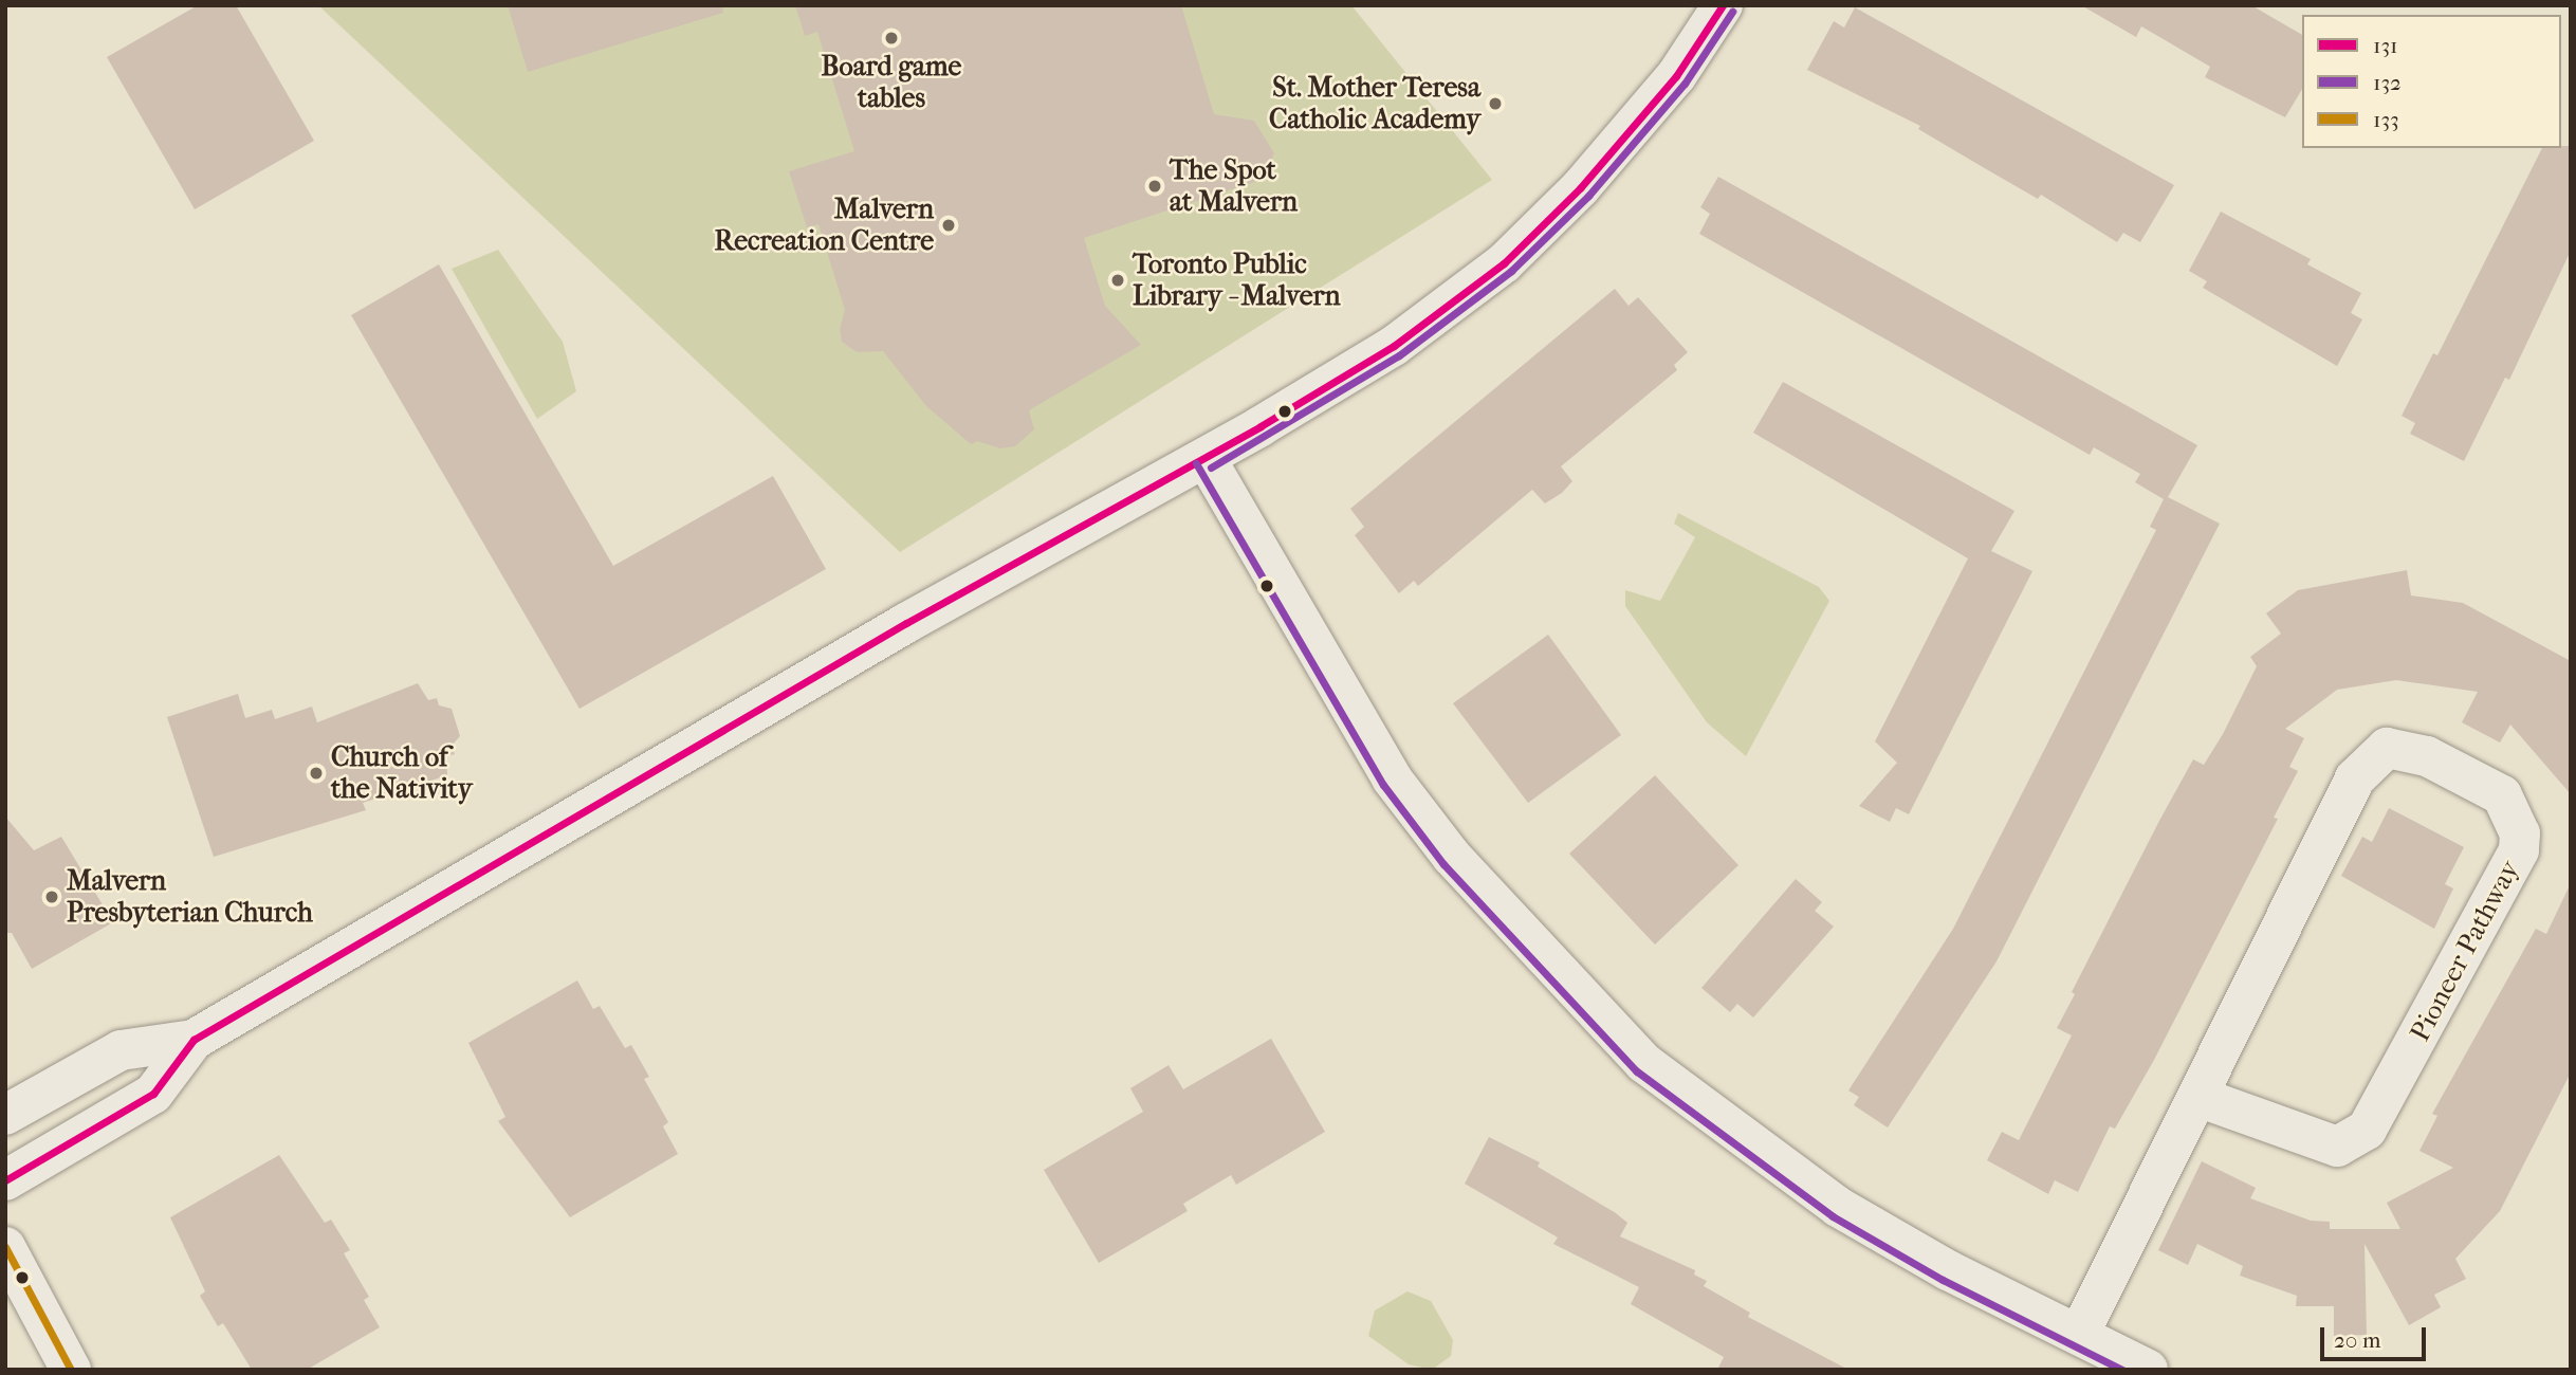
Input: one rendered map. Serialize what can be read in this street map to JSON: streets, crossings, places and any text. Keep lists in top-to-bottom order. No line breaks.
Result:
{"streets":{"street":["Pioneer Pathway"]},"places":["Board game tables","St. Mother Teresa Catholic Academy","The Spot at Malvern","Malvern Recreation Centre","Toronto Public Library - Malvern","Church of the Nativity","Malvern Presbyterian Church"],"lines":["transit line 131","transit line 132","transit line 133"],"legend":["131","132","133"],"scale_bar":"20 m"}
